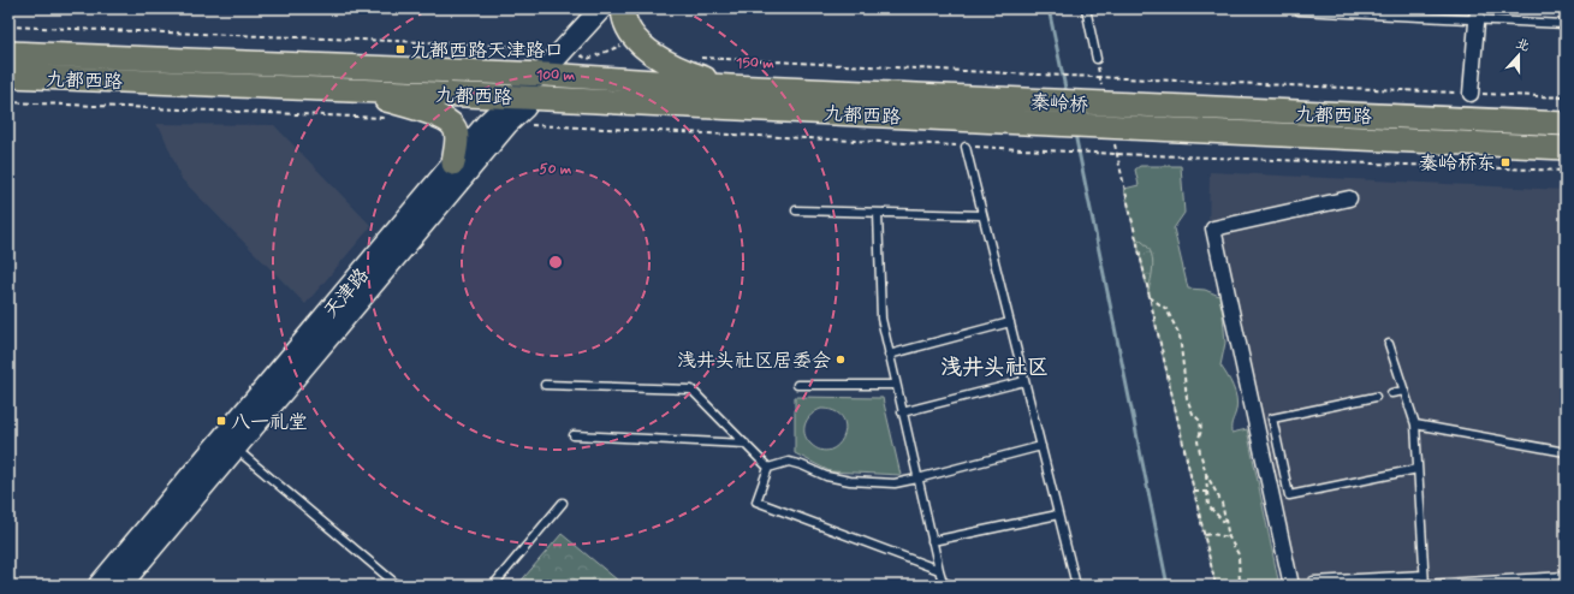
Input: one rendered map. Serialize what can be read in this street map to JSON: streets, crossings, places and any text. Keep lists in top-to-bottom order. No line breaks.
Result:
{"streets":{"main road":["九都西路","秦岭桥","天津路"]},"crossings":[["九都西路","秦岭桥"],["九都西路","天津路"]],"districts":["浅井头社区"],"places":{"transit":["九都西路天津路口","秦岭桥东","八一礼堂"],"other":["浅井头社区居委会"]},"north":"top","rings":["150 m","100 m","50 m"]}
